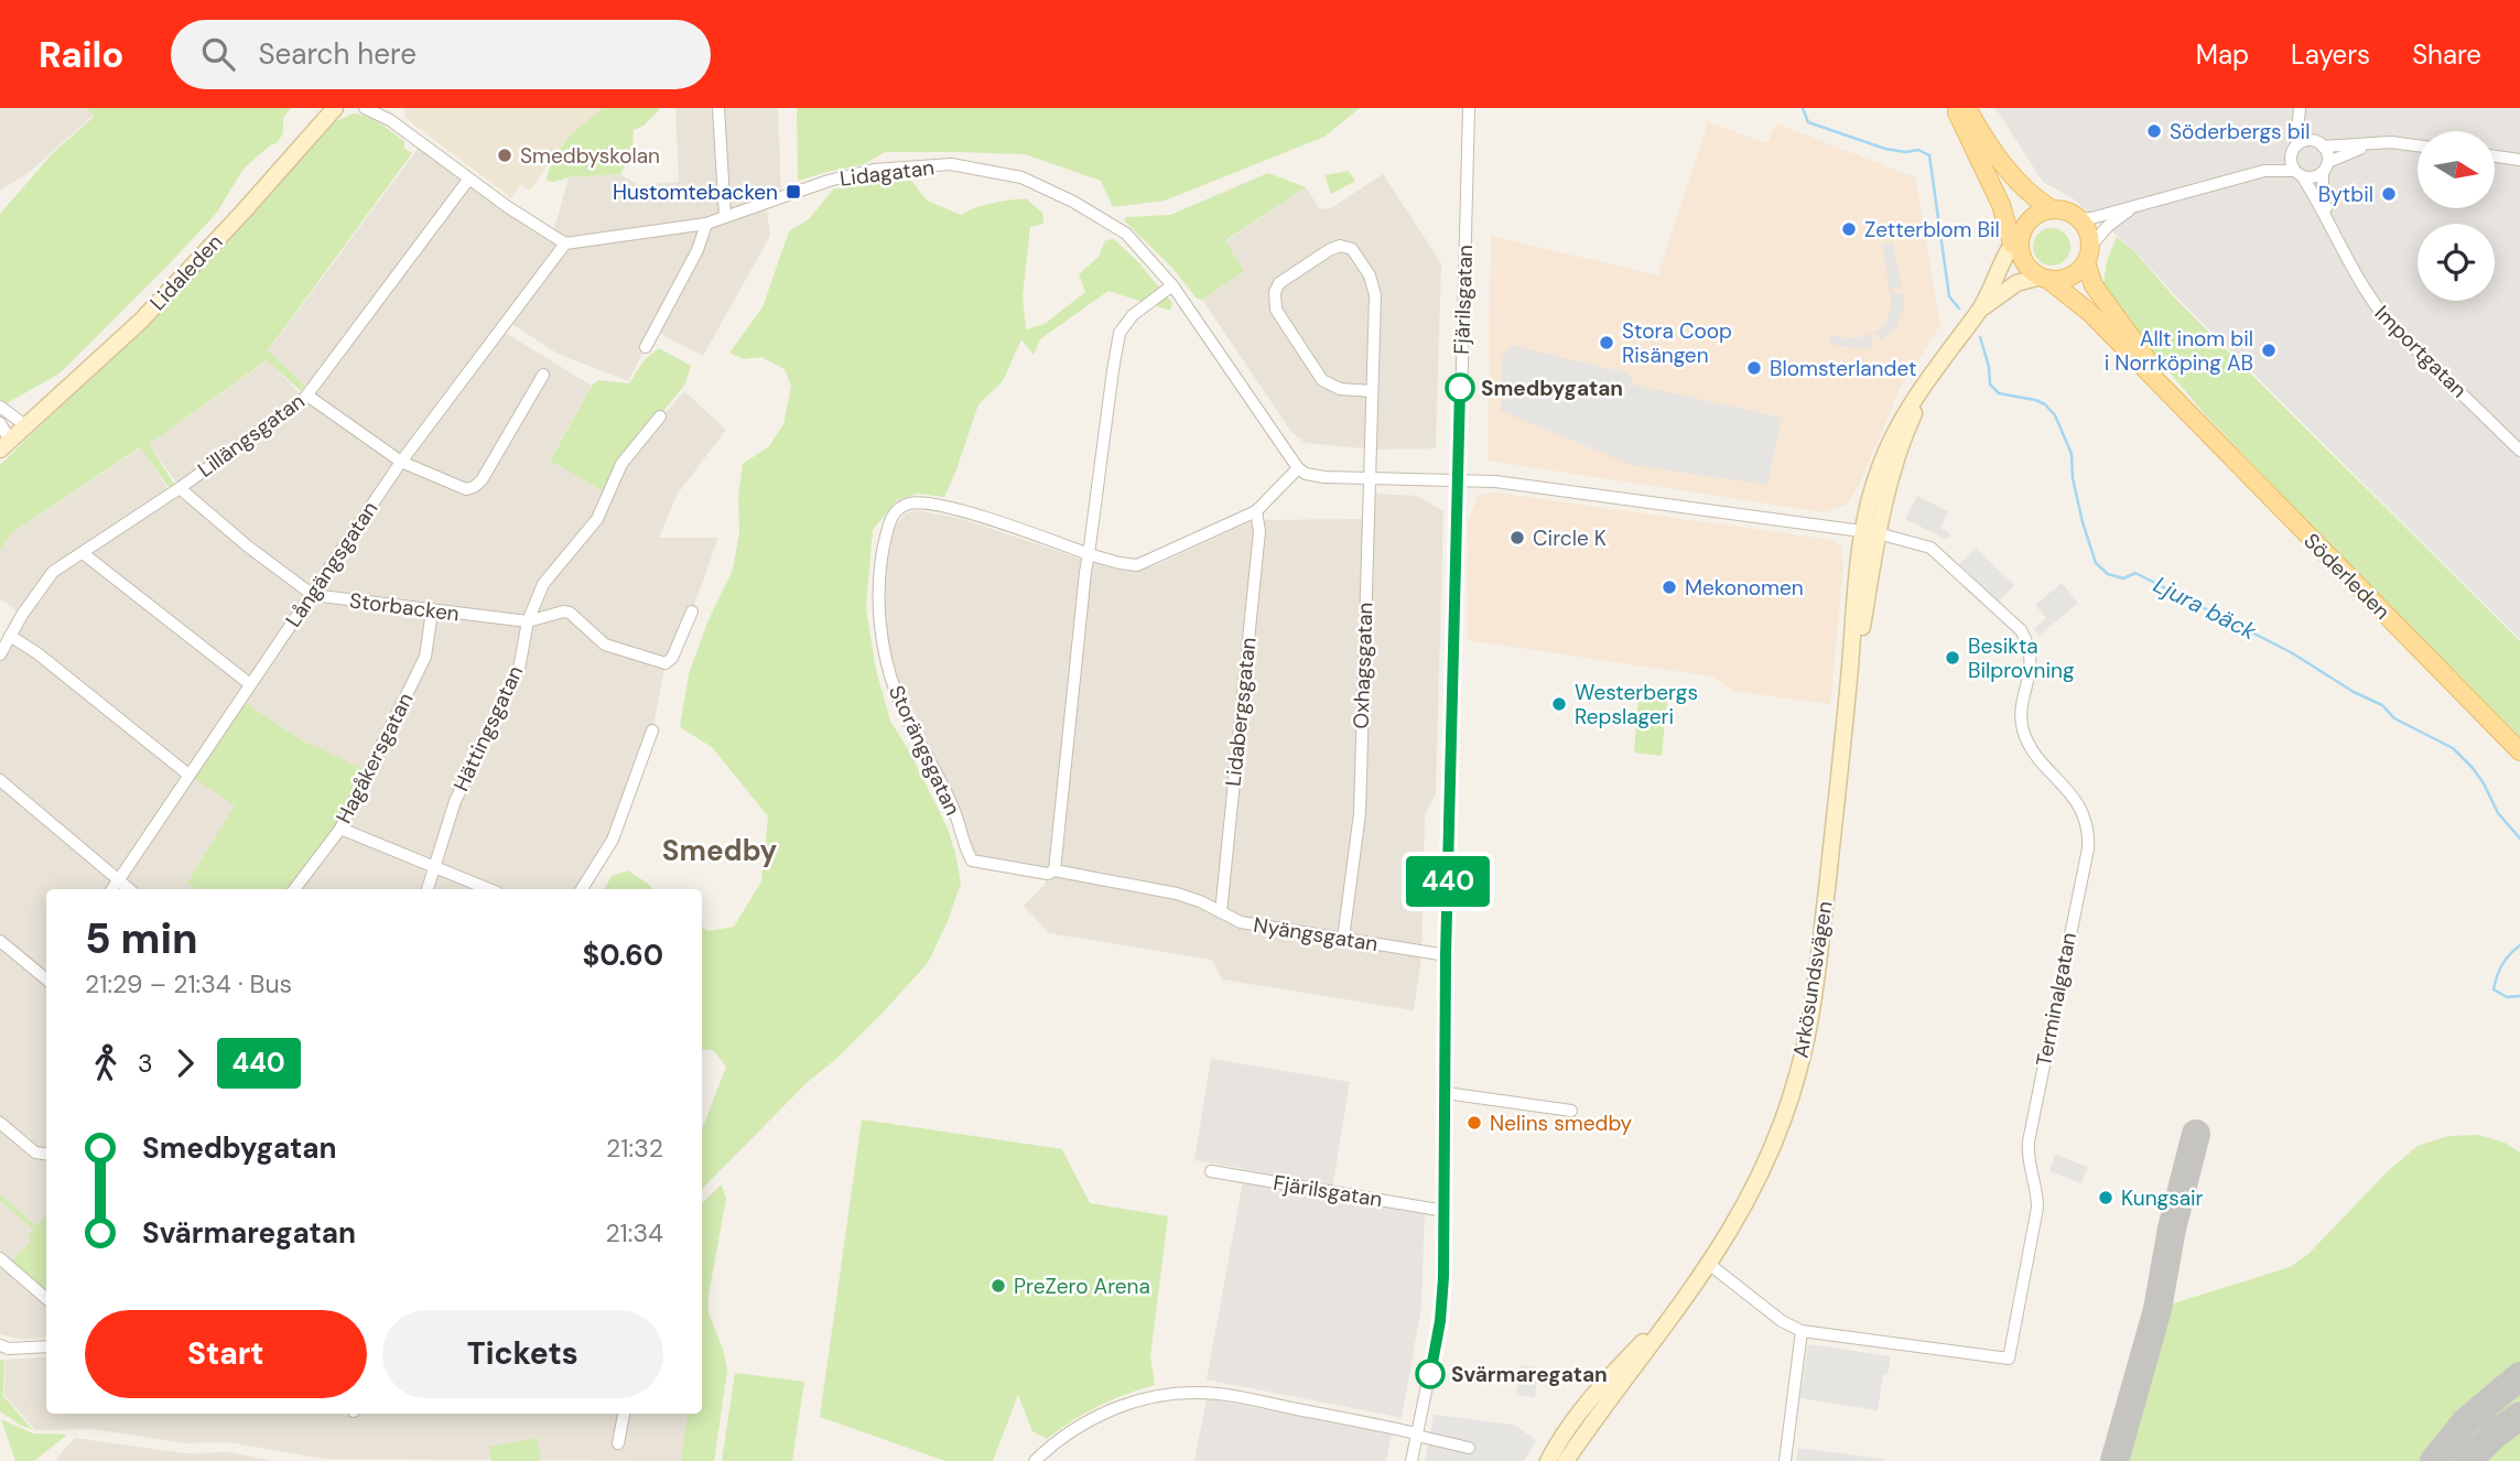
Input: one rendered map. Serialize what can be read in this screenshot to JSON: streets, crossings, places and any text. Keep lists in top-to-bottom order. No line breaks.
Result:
{"streets":{"main road":["Lidaleden","Söderleden","Arkösundsvägen"],"street":["Lidagatan","Fjärilsgatan","Importgatan","Lillängsgatan","Långängsgatan","Storbacken","Oxhagsgatan","Lidabergsgatan","Hättingsgatan","Storängsgatan","Hagåkersgatan","Nyängsgatan","Terminalgatan"]},"crossings":[["Lidagatan","Långängsgatan"],["Fjärilsgatan","Nyängsgatan"],["Lillängsgatan","Storbacken"],["Långängsgatan","Storbacken"],["Söderleden","Arkösundsvägen"],["Storbacken","Hättingsgatan"],["Storbacken","Hagåkersgatan"],["Oxhagsgatan","Nyängsgatan"],["Lidabergsgatan","Nyängsgatan"],["Storängsgatan","Nyängsgatan"],["Arkösundsvägen","Terminalgatan"]],"districts":["Smedby"],"water":["Ljura bäck"],"places":{"other":["Söderbergs bil","Smedbyskolan","Bytbil","Zetterblom Bil","Stora Coop Risängen","Allt inom bil i Norrköping AB","Blomsterlandet","Smedbygatan","Circle K","Mekonomen","Besikta Bilprovning","Westerbergs Repslageri","Nelins smedby","Kungsair","PreZero Arena","Svärmaregatan"],"transit":["Hustomtebacken"]},"lines":["bus line 440"],"north":"right","page":{"header":"Railo","search":"Search here","nav":["Map","Layers","Share"],"on_map":"440","heading":["5 min","21:29 – 21:34 · Bus","$0.60"],"legs":["3","440"],"list":[{"name":"Smedbygatan","value":"21:32"},{"name":"Svärmaregatan","value":"21:34"}],"buttons":["Start","Tickets"]}}
